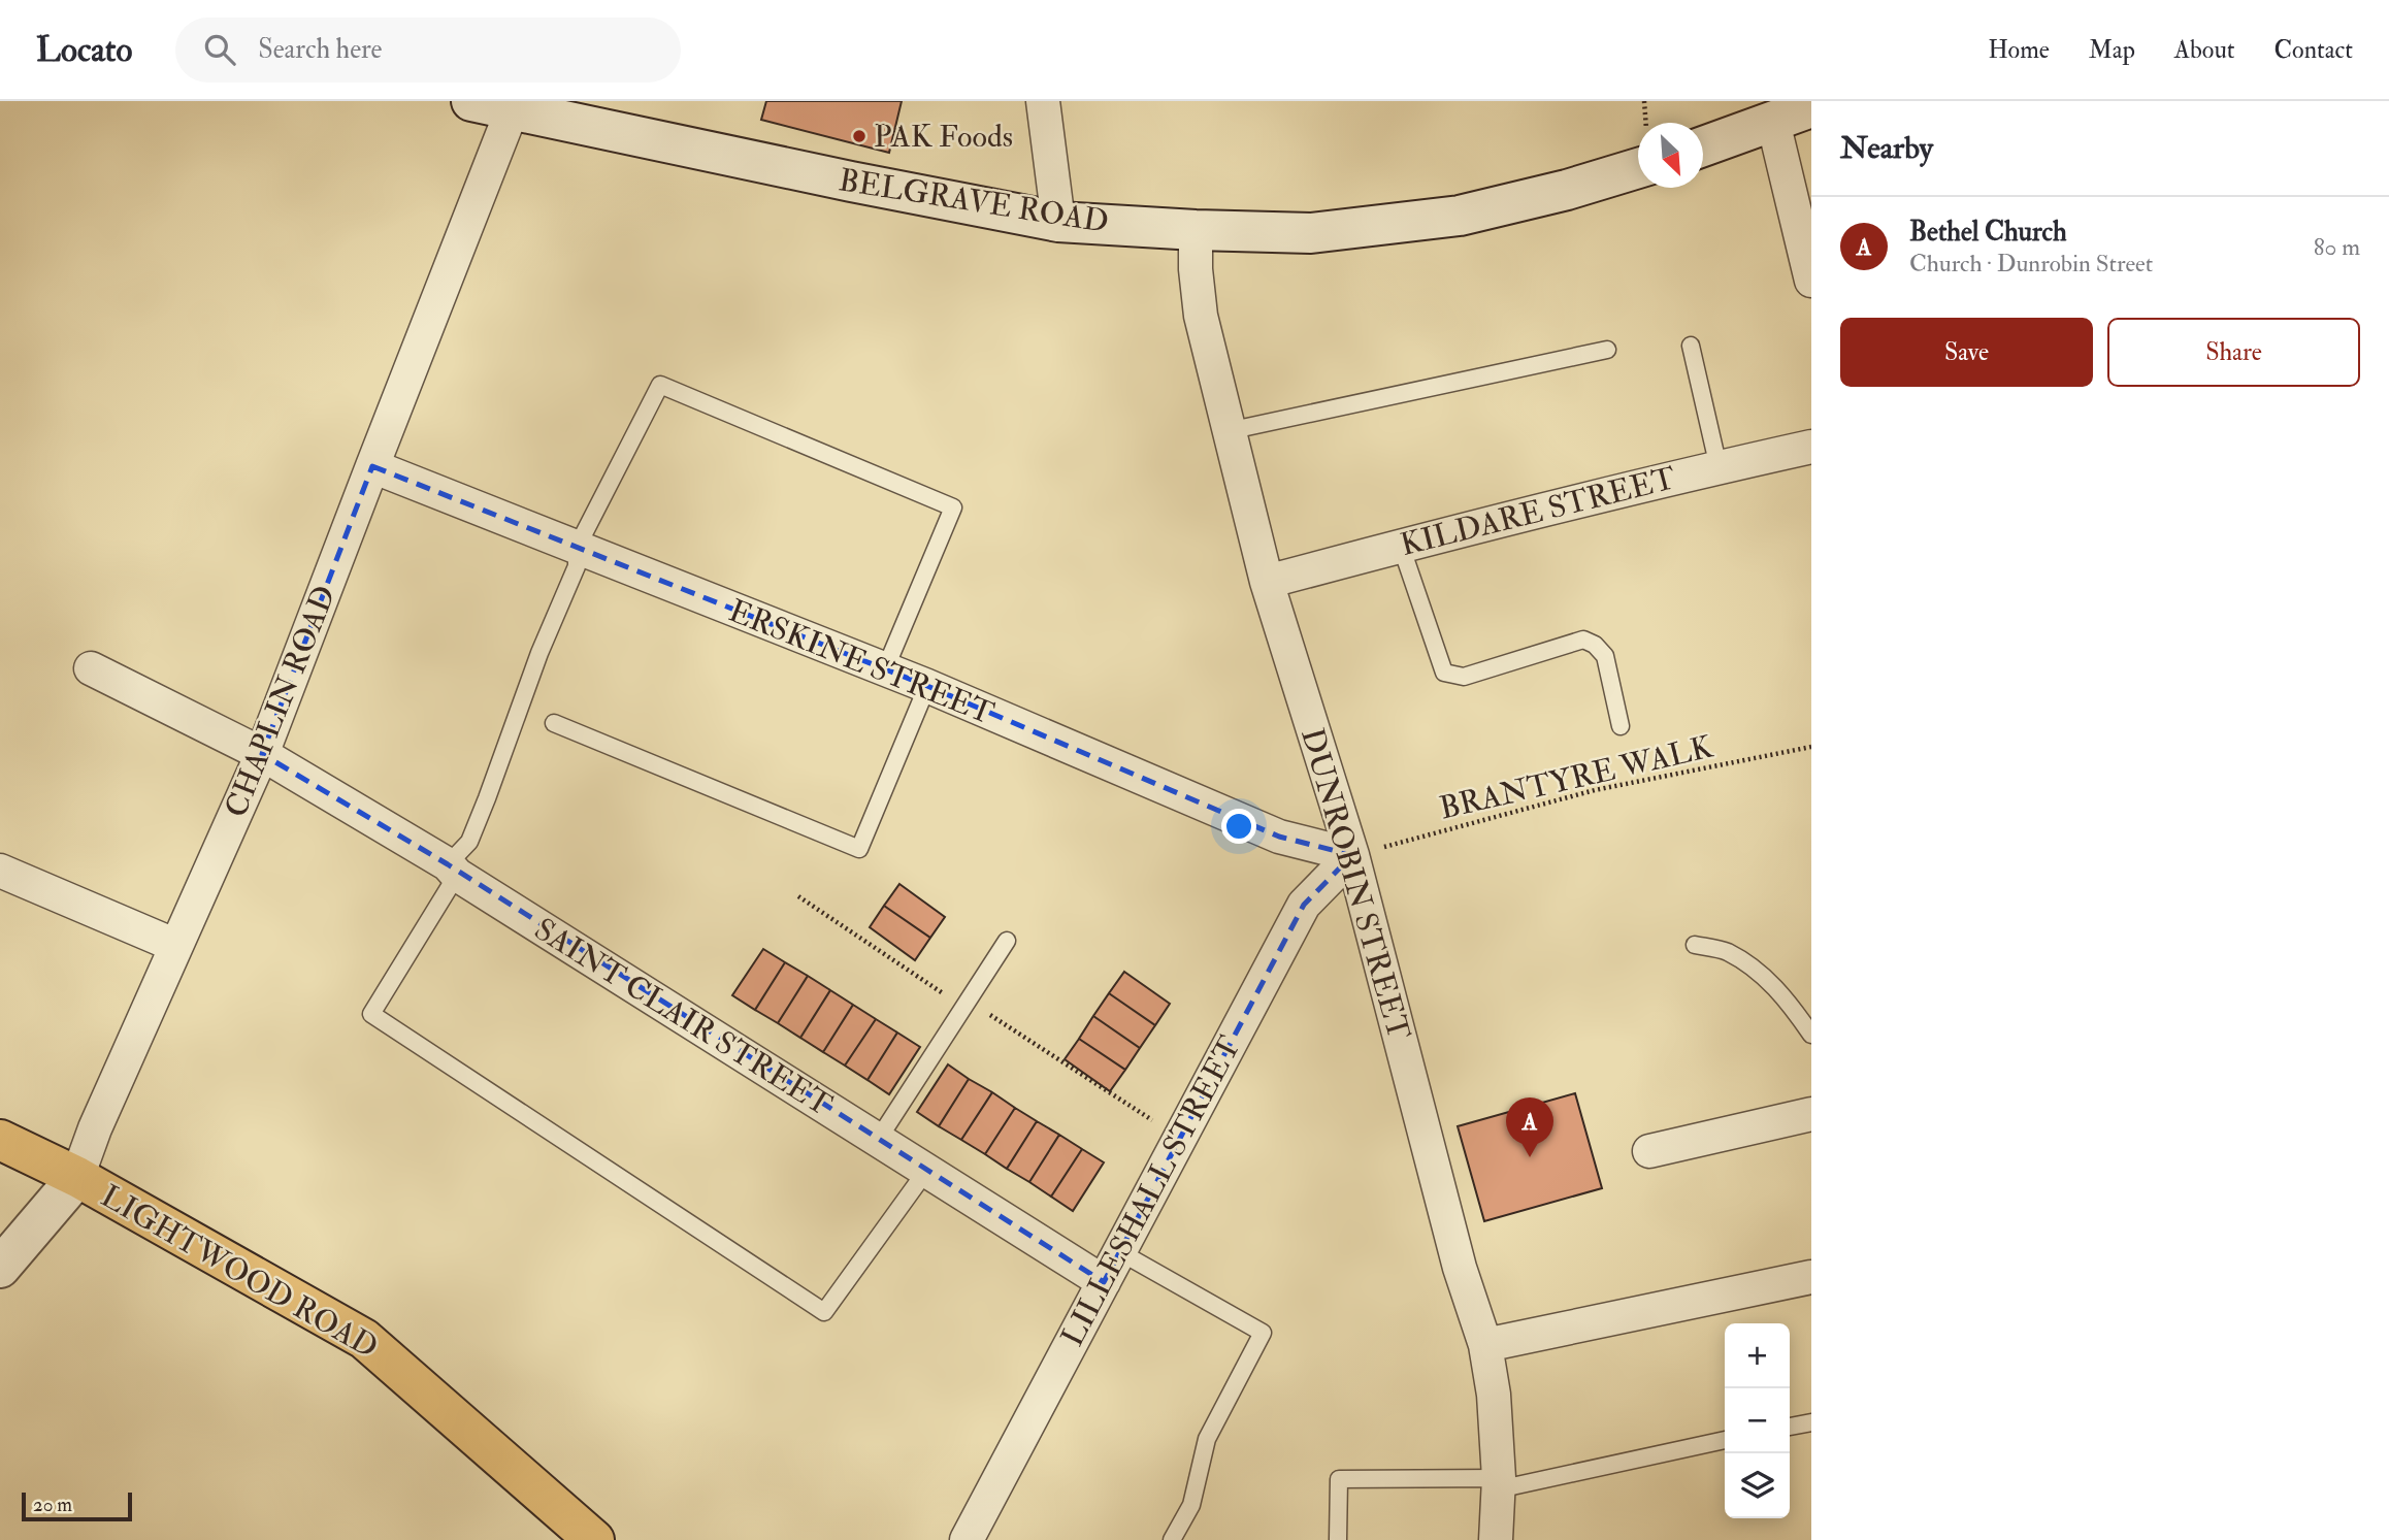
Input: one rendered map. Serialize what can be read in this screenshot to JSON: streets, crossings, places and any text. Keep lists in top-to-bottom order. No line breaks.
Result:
{"streets":{"main road":["BELGRAVE ROAD","CHAPLIN ROAD","LIGHTWOOD ROAD"],"street":["KILDARE STREET","ERSKINE STREET","DUNROBIN STREET","SAINT CLAIR STREET","LILLESHALL STREET"],"path":["BRANTYRE WALK"]},"crossings":[["BELGRAVE ROAD","CHAPLIN ROAD"],["BELGRAVE ROAD","DUNROBIN STREET"],["KILDARE STREET","DUNROBIN STREET"],["ERSKINE STREET","CHAPLIN ROAD"],["ERSKINE STREET","BRANTYRE WALK"],["ERSKINE STREET","DUNROBIN STREET"],["ERSKINE STREET","LILLESHALL STREET"],["CHAPLIN ROAD","SAINT CLAIR STREET"],["CHAPLIN ROAD","LIGHTWOOD ROAD"],["BRANTYRE WALK","DUNROBIN STREET"],["BRANTYRE WALK","LILLESHALL STREET"],["DUNROBIN STREET","LILLESHALL STREET"],["SAINT CLAIR STREET","LILLESHALL STREET"]],"places":["PAK Foods"],"scale_bar":"20 m","north":"bottom right","page":{"header":"Locato","search":"Search here","nav":["Home","Map","About","Contact"],"heading":"Nearby","list":[{"mark":"A","name":"Bethel Church","note":"Church · Dunrobin Street","value":"80 m"}],"buttons":["Save","Share"],"pins":"A","map_buttons":["+","−"],"scale":"20 m"}}
